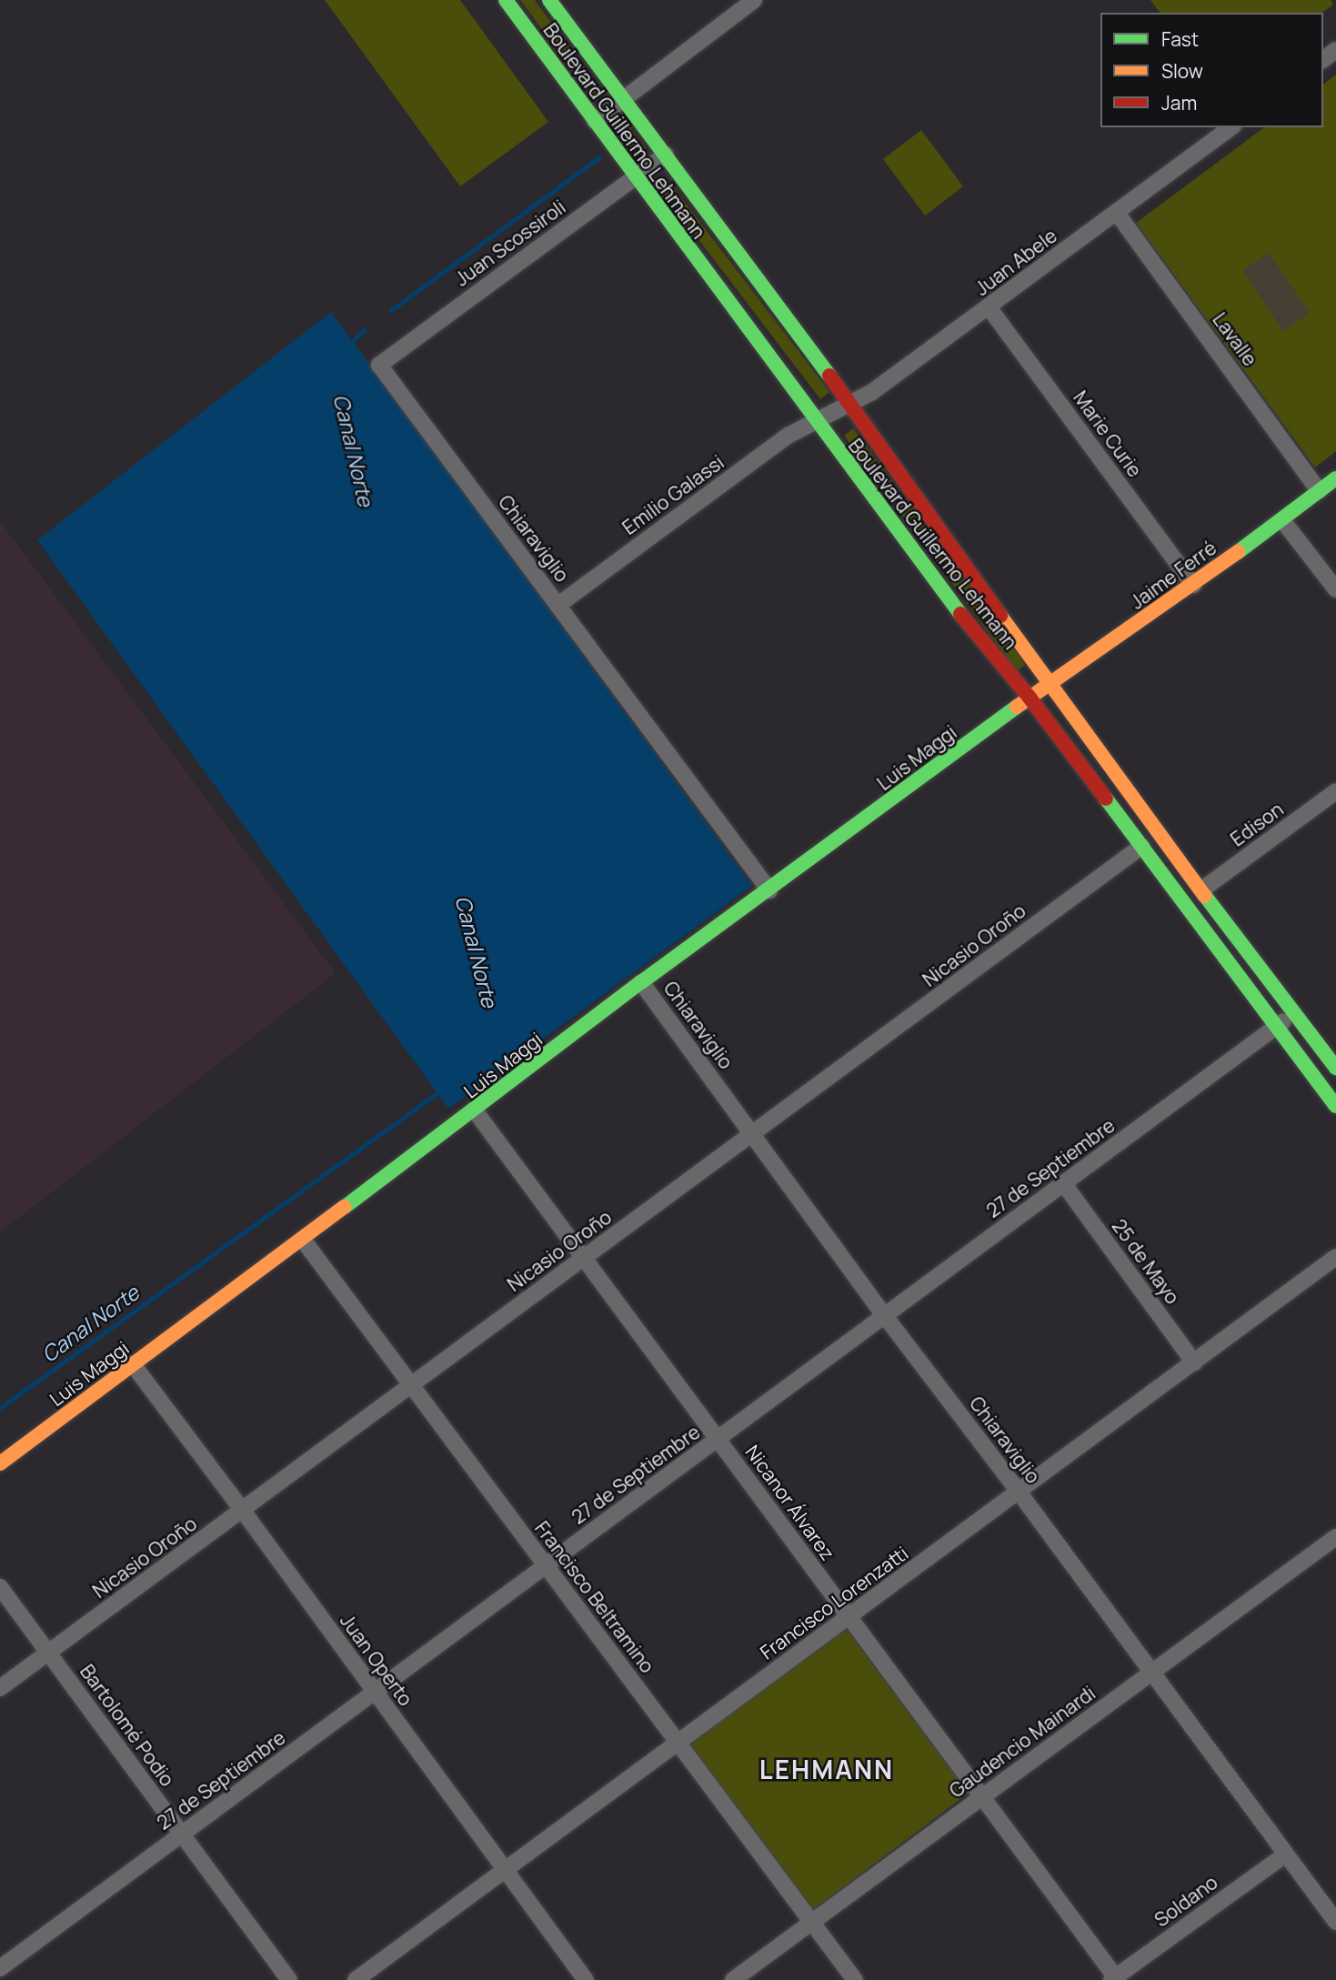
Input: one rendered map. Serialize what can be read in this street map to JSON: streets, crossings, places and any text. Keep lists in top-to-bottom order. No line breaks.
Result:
{"streets":{"main road":["Boulevard Guillermo Lehmann","Jaime Ferré","Luis Maggi"],"street":["Juan Scossiroli","Juan Abele","Lavalle","Marie Curie","Emilio Galassi","Chiaraviglio","Edison","Nicasio Oroño","27 de Septiembre","25 de Mayo","Nicanor Álvarez","Francisco Beltramino","Francisco Lorenzatti","Juan Operto","Bartolomé Podio","Gaudencio Mainardi","Soldano"]},"crossings":[["Boulevard Guillermo Lehmann","Juan Scossiroli"],["Boulevard Guillermo Lehmann","Juan Abele"],["Boulevard Guillermo Lehmann","Emilio Galassi"],["Boulevard Guillermo Lehmann","Jaime Ferré"],["Boulevard Guillermo Lehmann","Luis Maggi"],["Boulevard Guillermo Lehmann","Edison"],["Boulevard Guillermo Lehmann","Nicasio Oroño"],["Boulevard Guillermo Lehmann","27 de Septiembre"],["Juan Scossiroli","Chiaraviglio"],["Juan Abele","Lavalle"],["Juan Abele","Marie Curie"],["Juan Abele","Emilio Galassi"],["Lavalle","Jaime Ferré"],["Marie Curie","Jaime Ferré"],["Emilio Galassi","Chiaraviglio"],["Chiaraviglio","Luis Maggi"],["Chiaraviglio","Nicasio Oroño"],["Chiaraviglio","27 de Septiembre"],["Chiaraviglio","Francisco Lorenzatti"],["Chiaraviglio","Gaudencio Mainardi"],["Chiaraviglio","Soldano"],["Jaime Ferré","Luis Maggi"],["Luis Maggi","Nicanor Álvarez"],["Luis Maggi","Francisco Beltramino"],["Luis Maggi","Juan Operto"],["Nicasio Oroño","Nicanor Álvarez"],["Nicasio Oroño","Francisco Beltramino"],["Nicasio Oroño","Juan Operto"],["Nicasio Oroño","Bartolomé Podio"],["27 de Septiembre","25 de Mayo"],["27 de Septiembre","Nicanor Álvarez"],["27 de Septiembre","Francisco Beltramino"],["27 de Septiembre","Juan Operto"],["27 de Septiembre","Bartolomé Podio"],["25 de Mayo","Francisco Lorenzatti"],["Nicanor Álvarez","Francisco Lorenzatti"],["Nicanor Álvarez","Gaudencio Mainardi"],["Nicanor Álvarez","Soldano"],["Francisco Beltramino","Francisco Lorenzatti"],["Francisco Beltramino","Gaudencio Mainardi"],["Francisco Lorenzatti","Juan Operto"]],"districts":["LEHMANN"],"water":["Canal Norte"],"legend":["Fast","Slow","Jam"]}
